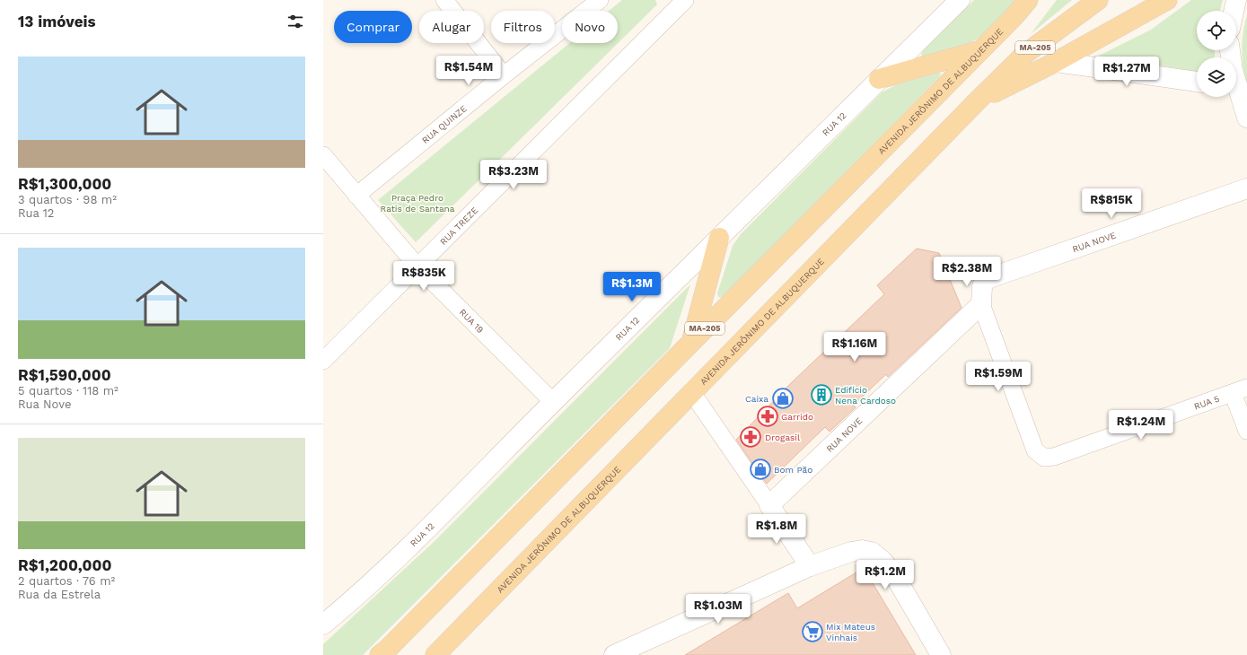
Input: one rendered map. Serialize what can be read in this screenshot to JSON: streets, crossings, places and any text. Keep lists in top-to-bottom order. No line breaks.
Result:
{"streets":{"main road":["MA-205","AVENIDA JERÔNIMO DE ALBUQUERQUE"],"street":["RUA QUINZE","RUA 12","RUA TREZE","RUA NOVE","RUA 19","RUA 5"]},"crossings":[["RUA QUINZE","RUA 19"],["RUA 12","RUA 19"],["RUA TREZE","RUA 19"],["RUA NOVE","RUA 5"]],"parks":["Praça Pedro Ratis de Santana"],"places":{"building":["Edifício Nena Cardoso"],"shop":["Caixa","Bom Pão"],"pharmacy":["Garrido","Drogasil"],"supermarket":["Mix Mateus Vinhais"]},"page":{"heading":"13 imóveis","chip":["Comprar","Alugar","Filtros","Novo"],"list":[{"name":"R$1,300,000","note":"3 quartos · 98 m² · Rua 12"},{"name":"R$1,590,000","note":"5 quartos · 118 m² · Rua Nove"},{"name":"R$1,200,000","note":"2 quartos · 76 m² · Rua da Estrela"}],"price":["R$1.54M","R$1.27M","R$3.23M","R$815K","R$2.38M","R$835K","R$1.3M","R$1.16M","R$1.59M","R$1.24M","R$1.8M","R$1.2M","R$1.03M"]}}
